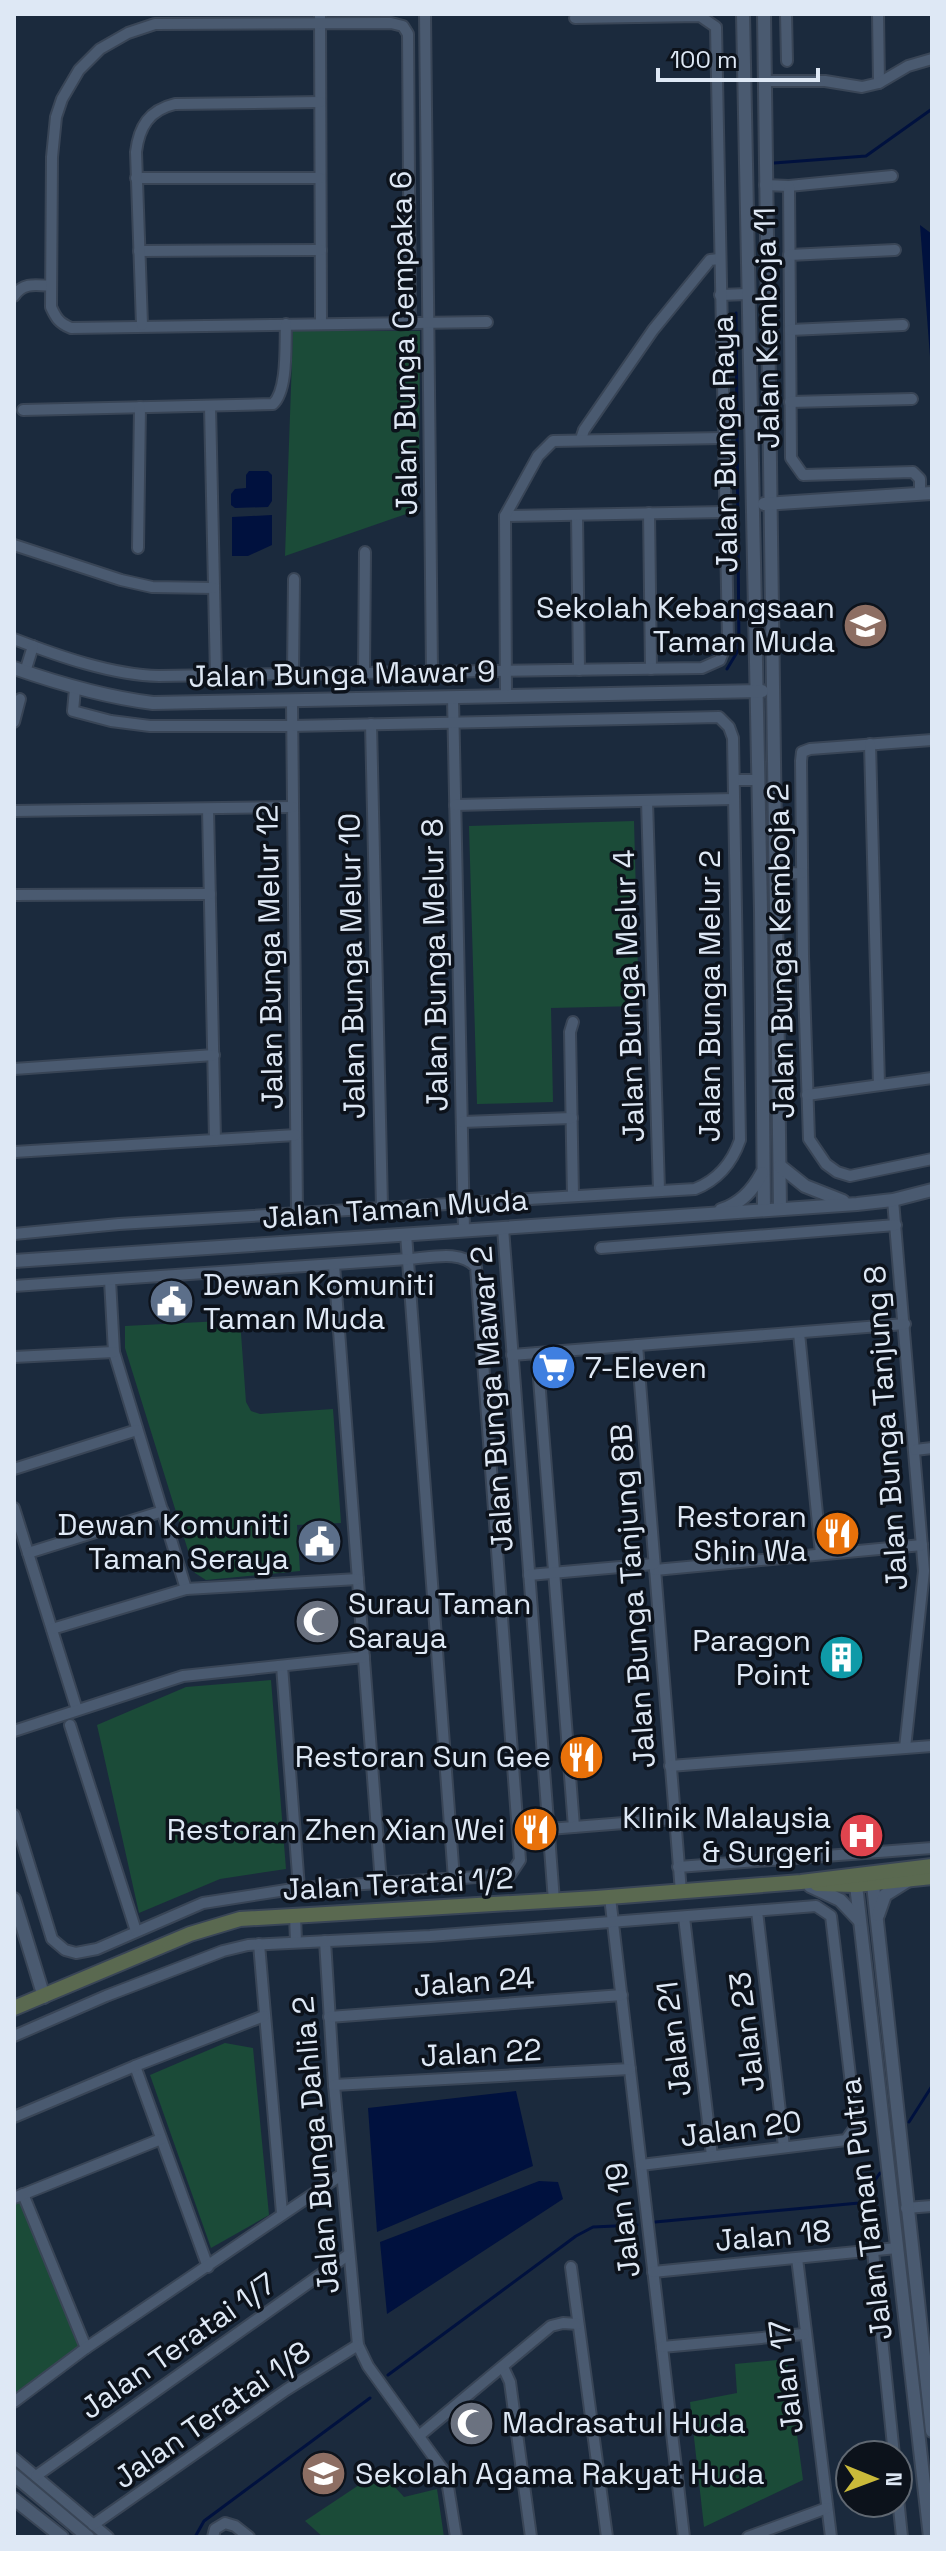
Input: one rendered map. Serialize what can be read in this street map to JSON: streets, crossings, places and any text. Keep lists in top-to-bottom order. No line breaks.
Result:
{"streets":{"main road":["Jalan Teratai 1/2"],"street":["Jalan Kemboja 11","Jalan Bunga Cempaka 6","Jalan Bunga Raya","Jalan Bunga Mawar 9","Jalan Bunga Kemboja 2","Jalan Bunga Melur 12","Jalan Bunga Melur 8","Jalan Bunga Melur 10","Jalan Bunga Melur 4","Jalan Bunga Melur 2","Jalan Taman Muda","Jalan Bunga Mawar 2","Jalan Bunga Tanjung 8","Jalan Bunga Tanjung 8B","Jalan 24","Jalan 23","Jalan 21","Jalan 22","Jalan 20","Jalan Bunga Dahlia 2","Jalan Taman Putra","Jalan 19","Jalan 18","Jalan Teratai 1/7","Jalan 17","Jalan Teratai 1/8"]},"crossings":[["Jalan Bunga Raya","Jalan Bunga Mawar 9"],["Jalan Bunga Raya","Jalan Taman Muda"],["Jalan Bunga Mawar 9","Jalan Bunga Melur 12"],["Jalan Bunga Mawar 9","Jalan Bunga Melur 8"],["Jalan Bunga Melur 12","Jalan Bunga Melur 2"],["Jalan Bunga Melur 8","Jalan Bunga Melur 2"],["Jalan Bunga Melur 8","Jalan Taman Muda"],["Jalan Bunga Melur 10","Jalan Bunga Melur 2"],["Jalan Bunga Melur 4","Jalan Bunga Melur 2"],["Jalan Taman Muda","Jalan Bunga Mawar 2"],["Jalan Taman Muda","Jalan Bunga Tanjung 8"],["Jalan Bunga Mawar 2","Jalan Teratai 1/2"],["Jalan Bunga Tanjung 8B","Jalan Teratai 1/2"],["Jalan Teratai 1/2","Jalan 23"],["Jalan Teratai 1/2","Jalan 21"],["Jalan Teratai 1/2","Jalan 20"],["Jalan Teratai 1/2","Jalan Bunga Dahlia 2"],["Jalan Teratai 1/2","Jalan Taman Putra"],["Jalan Teratai 1/2","Jalan 19"],["Jalan 24","Jalan Bunga Dahlia 2"],["Jalan 24","Jalan 19"],["Jalan 23","Jalan 20"],["Jalan 21","Jalan 20"],["Jalan 22","Jalan Bunga Dahlia 2"],["Jalan 22","Jalan 19"],["Jalan 20","Jalan 19"],["Jalan Bunga Dahlia 2","Jalan Teratai 1/7"],["Jalan Bunga Dahlia 2","Jalan Teratai 1/8"],["Jalan Taman Putra","Jalan 18"],["Jalan 19","Jalan 18"],["Jalan 18","Jalan 17"]],"places":{"school or university":["Sekolah Kebangsaan Taman Muda","Sekolah Agama Rakyat Huda"],"public building":["Dewan Komuniti Taman Muda","Dewan Komuniti Taman Seraya"],"supermarket":["7-Eleven"],"restaurant":["Restoran Shin Wa","Restoran Sun Gee","Restoran Zhen Xian Wei"],"mosque":["Surau Taman Saraya","Madrasatul Huda"],"building":["Paragon Point"],"hospital":["Klinik Malaysia & Surgeri"]},"scale_bar":"100 m","north":"right"}
